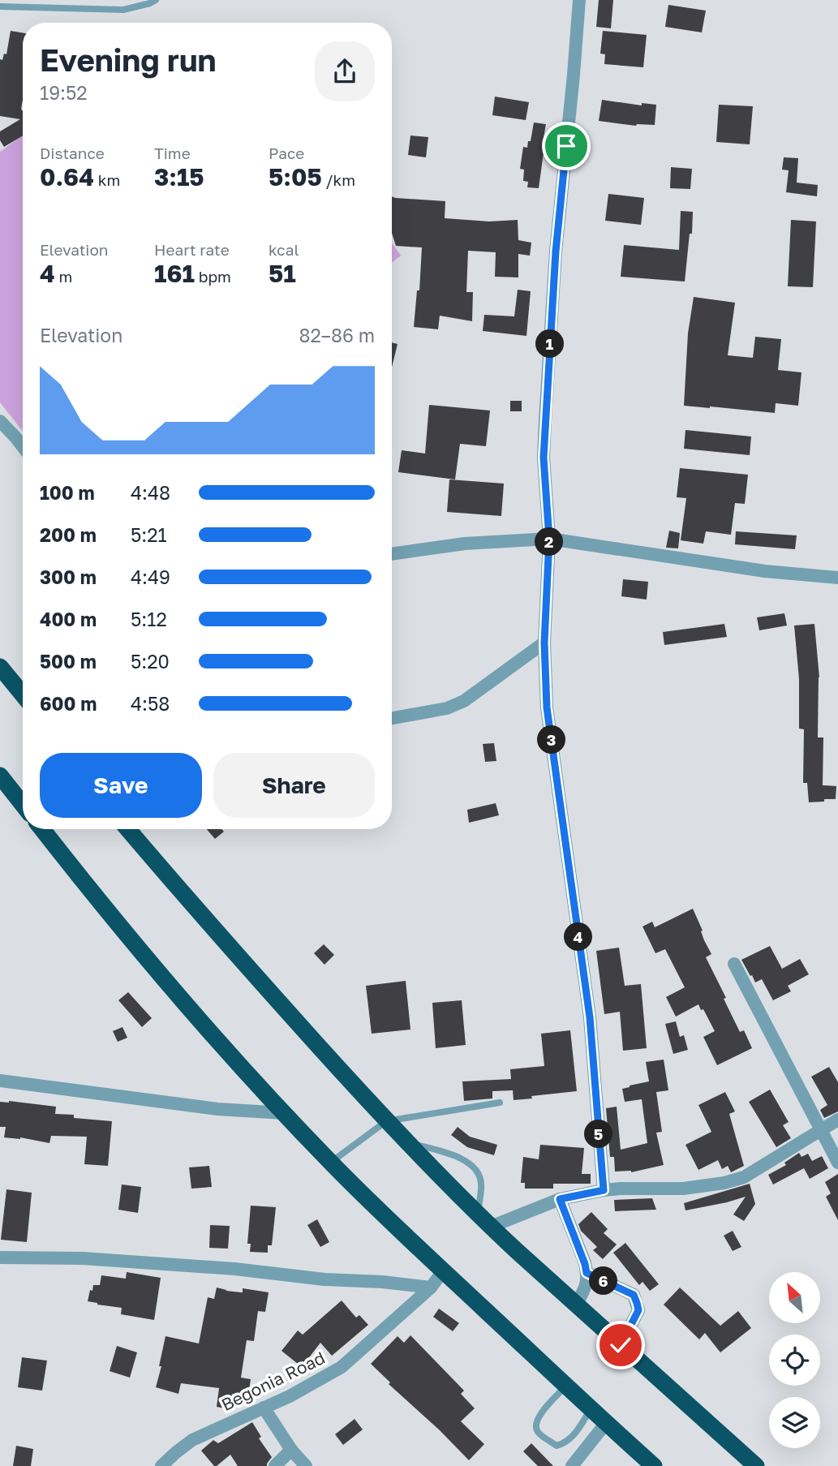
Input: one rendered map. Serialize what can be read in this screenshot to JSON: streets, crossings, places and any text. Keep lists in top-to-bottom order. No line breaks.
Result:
{"streets":{"street":["Begonia Road"]},"north":"top left","page":{"heading":["Evening run","19:52"],"stats":[["Distance","0.64 km"],["Time","3:15"],["Pace","5:05 /km"],["Elevation","4 m"],["Heart rate","161 bpm"],["kcal","51"]],"chart":["Elevation","82–86 m"],"pins":["1","2","3","4","5","6"],"list":[{"name":"100 m","note":"4:48"},{"name":"200 m","note":"5:21"},{"name":"300 m","note":"4:49"},{"name":"400 m","note":"5:12"},{"name":"500 m","note":"5:20"},{"name":"600 m","note":"4:58"}],"buttons":["Save","Share"]}}
